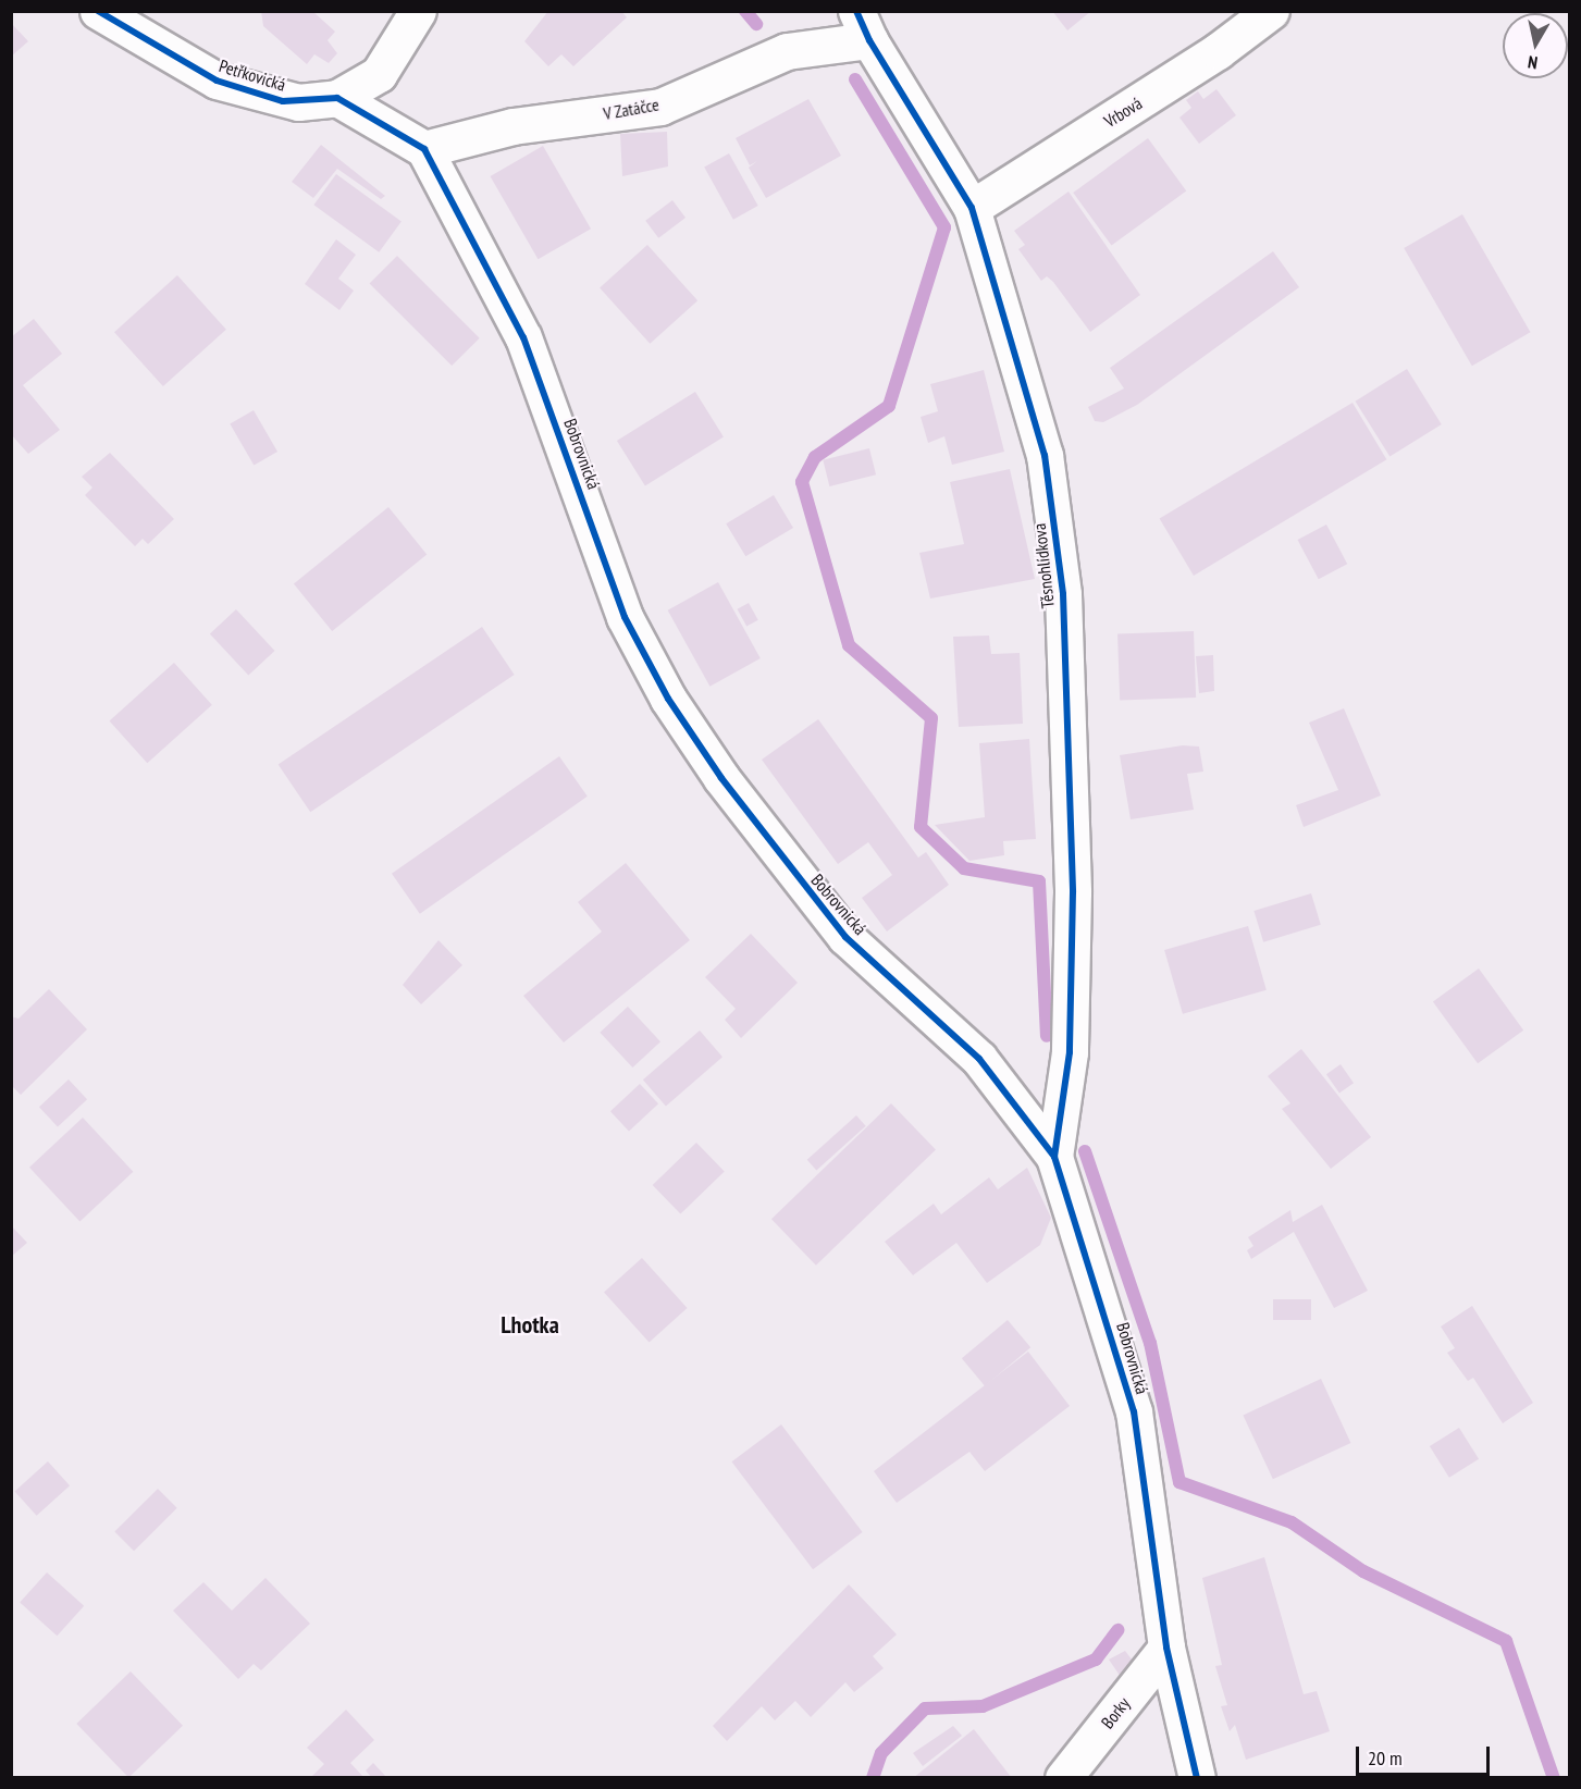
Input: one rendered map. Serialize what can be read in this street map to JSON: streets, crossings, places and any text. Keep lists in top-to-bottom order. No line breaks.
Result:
{"streets":{"street":["Petřkovická","V Zatáčce","Vrbová","Bobrovnická","Těsnohlídkova","Borky"]},"crossings":[["V Zatáčce","Bobrovnická"],["V Zatáčce","Těsnohlídkova"],["Vrbová","Těsnohlídkova"],["Bobrovnická","Těsnohlídkova"],["Bobrovnická","Borky"]],"districts":["Lhotka"],"scale_bar":"20 m","north":"bottom"}
